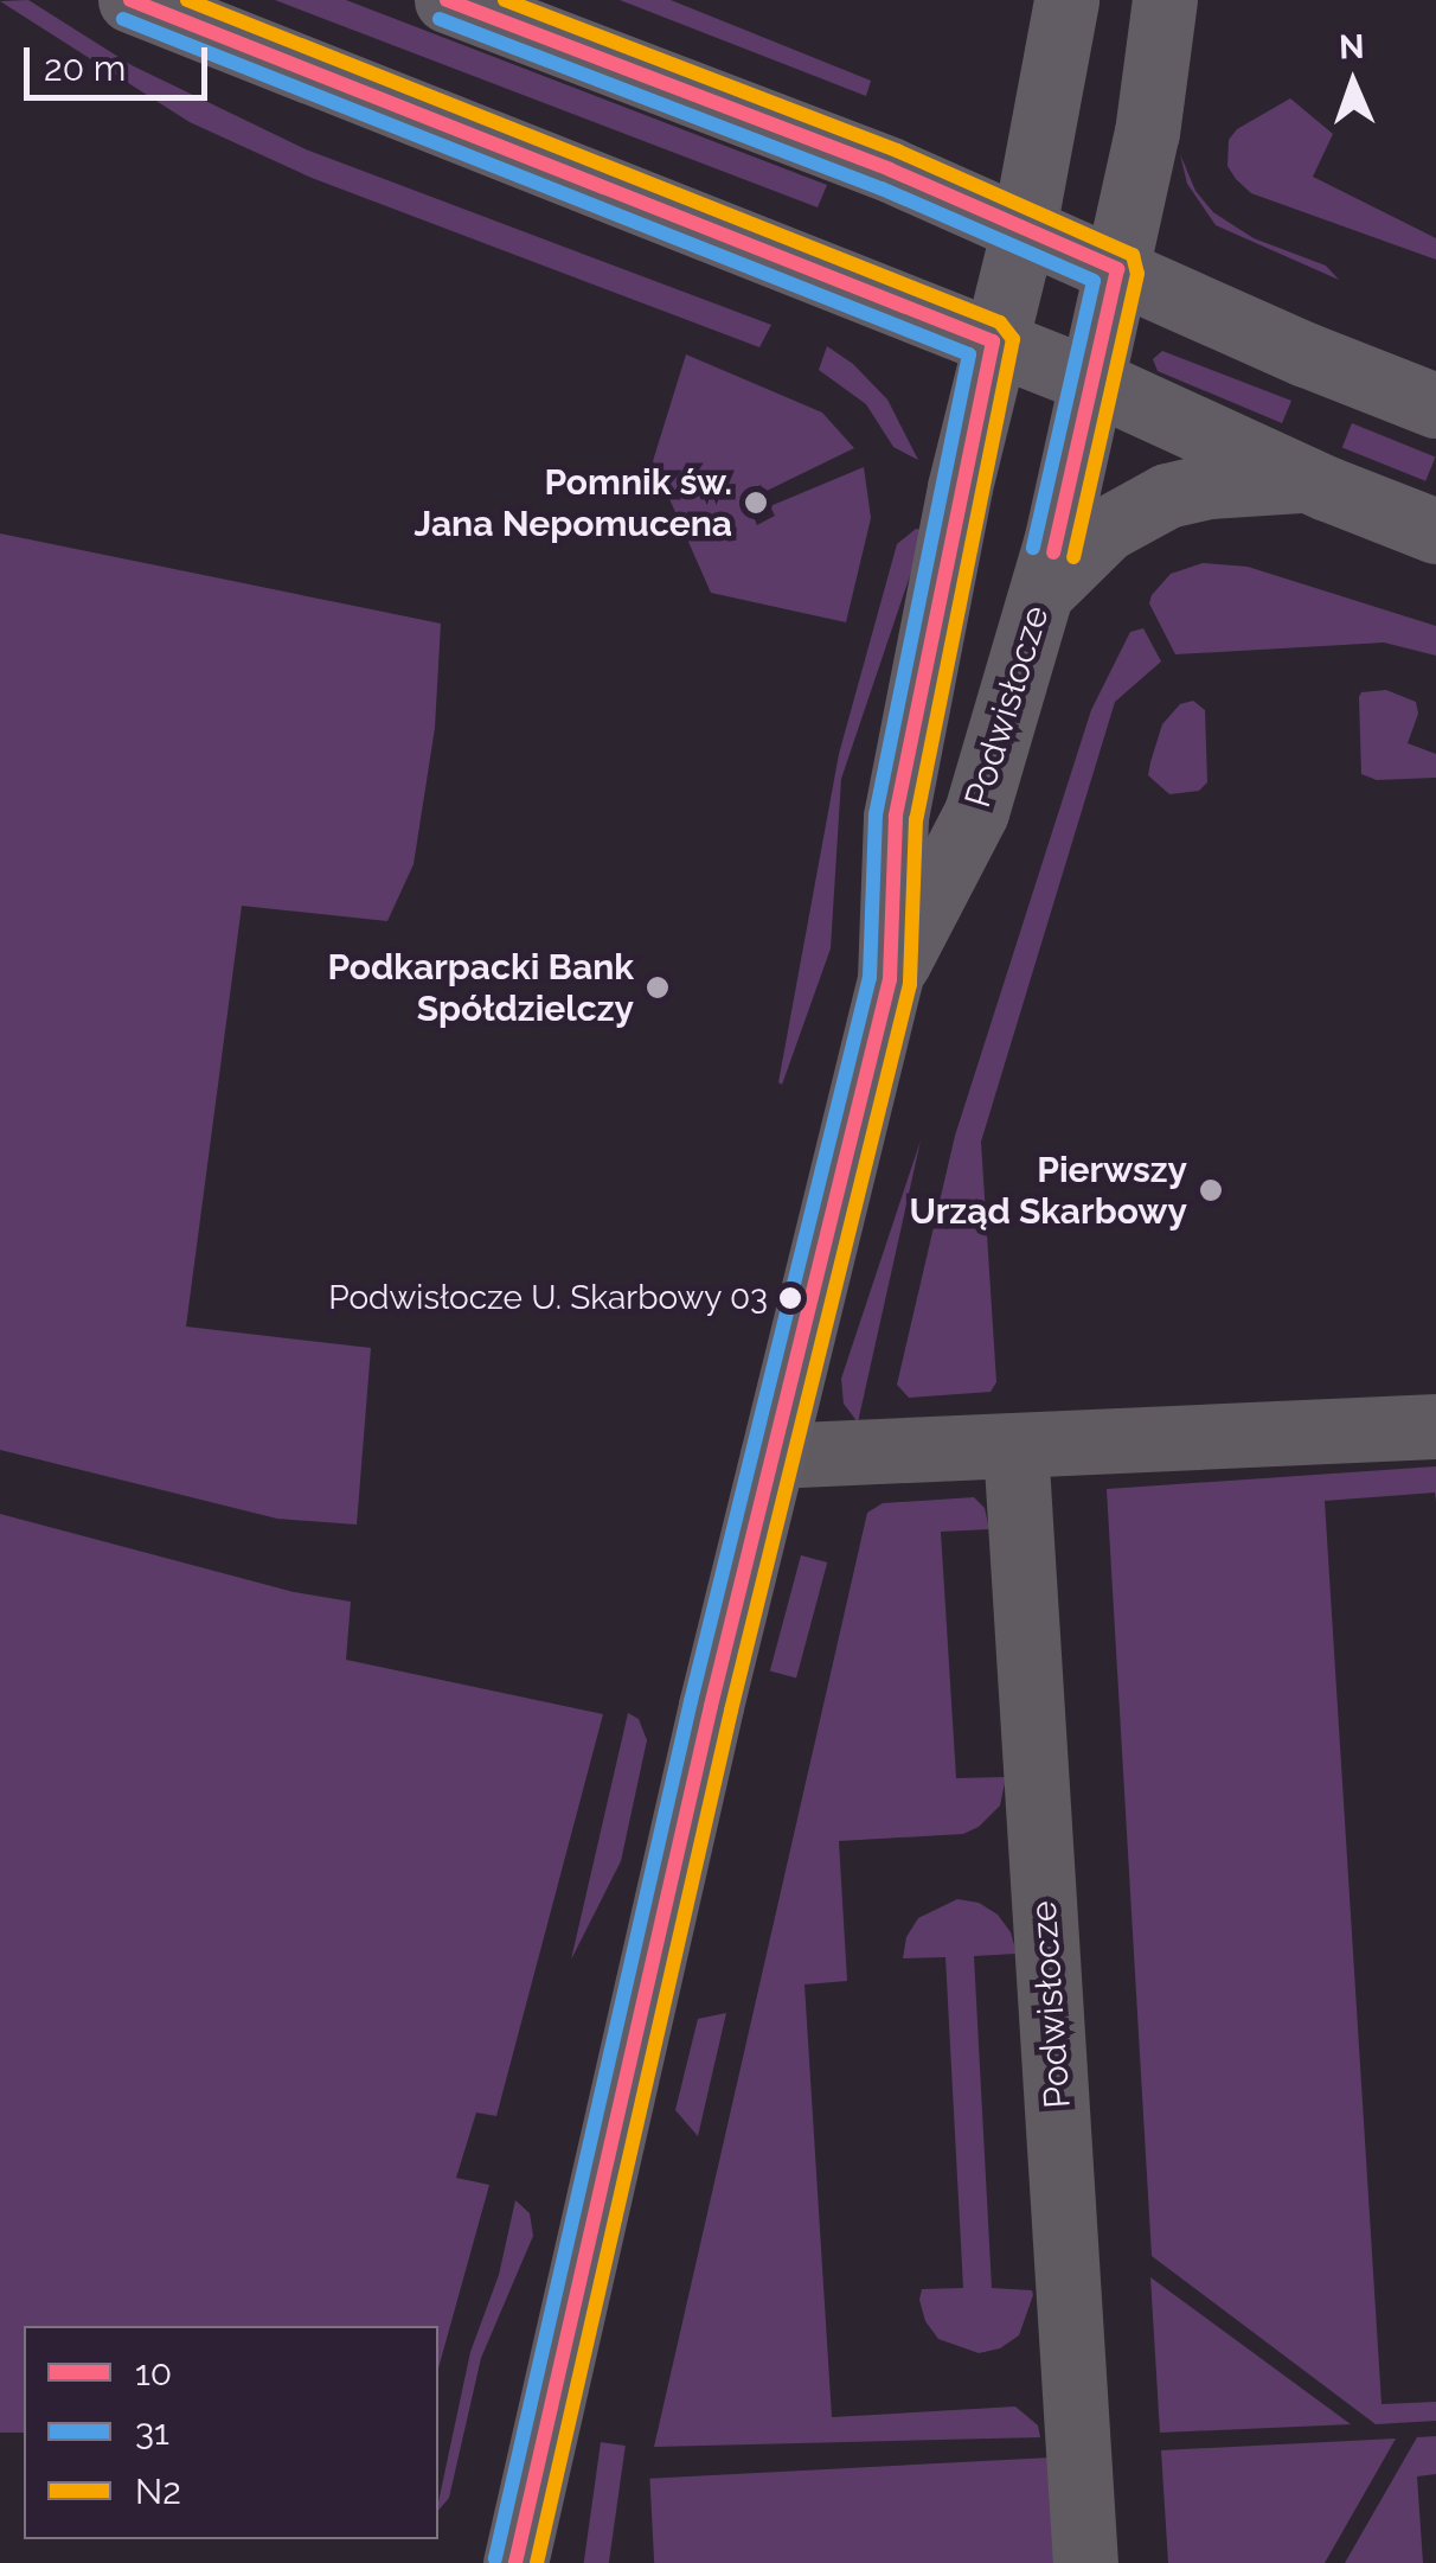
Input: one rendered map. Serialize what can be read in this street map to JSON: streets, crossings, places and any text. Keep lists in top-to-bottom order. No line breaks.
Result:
{"streets":{"street":["Podwisłocze"]},"places":["Pomnik św. Jana Nepomucena","Podkarpacki Bank Spółdzielczy","Pierwszy Urząd Skarbowy","Podwisłocze U. Skarbowy 03"],"lines":["transit line 10","transit line N2","transit line 31"],"legend":["10","31","N2"],"scale_bar":"20 m","north":"top"}
